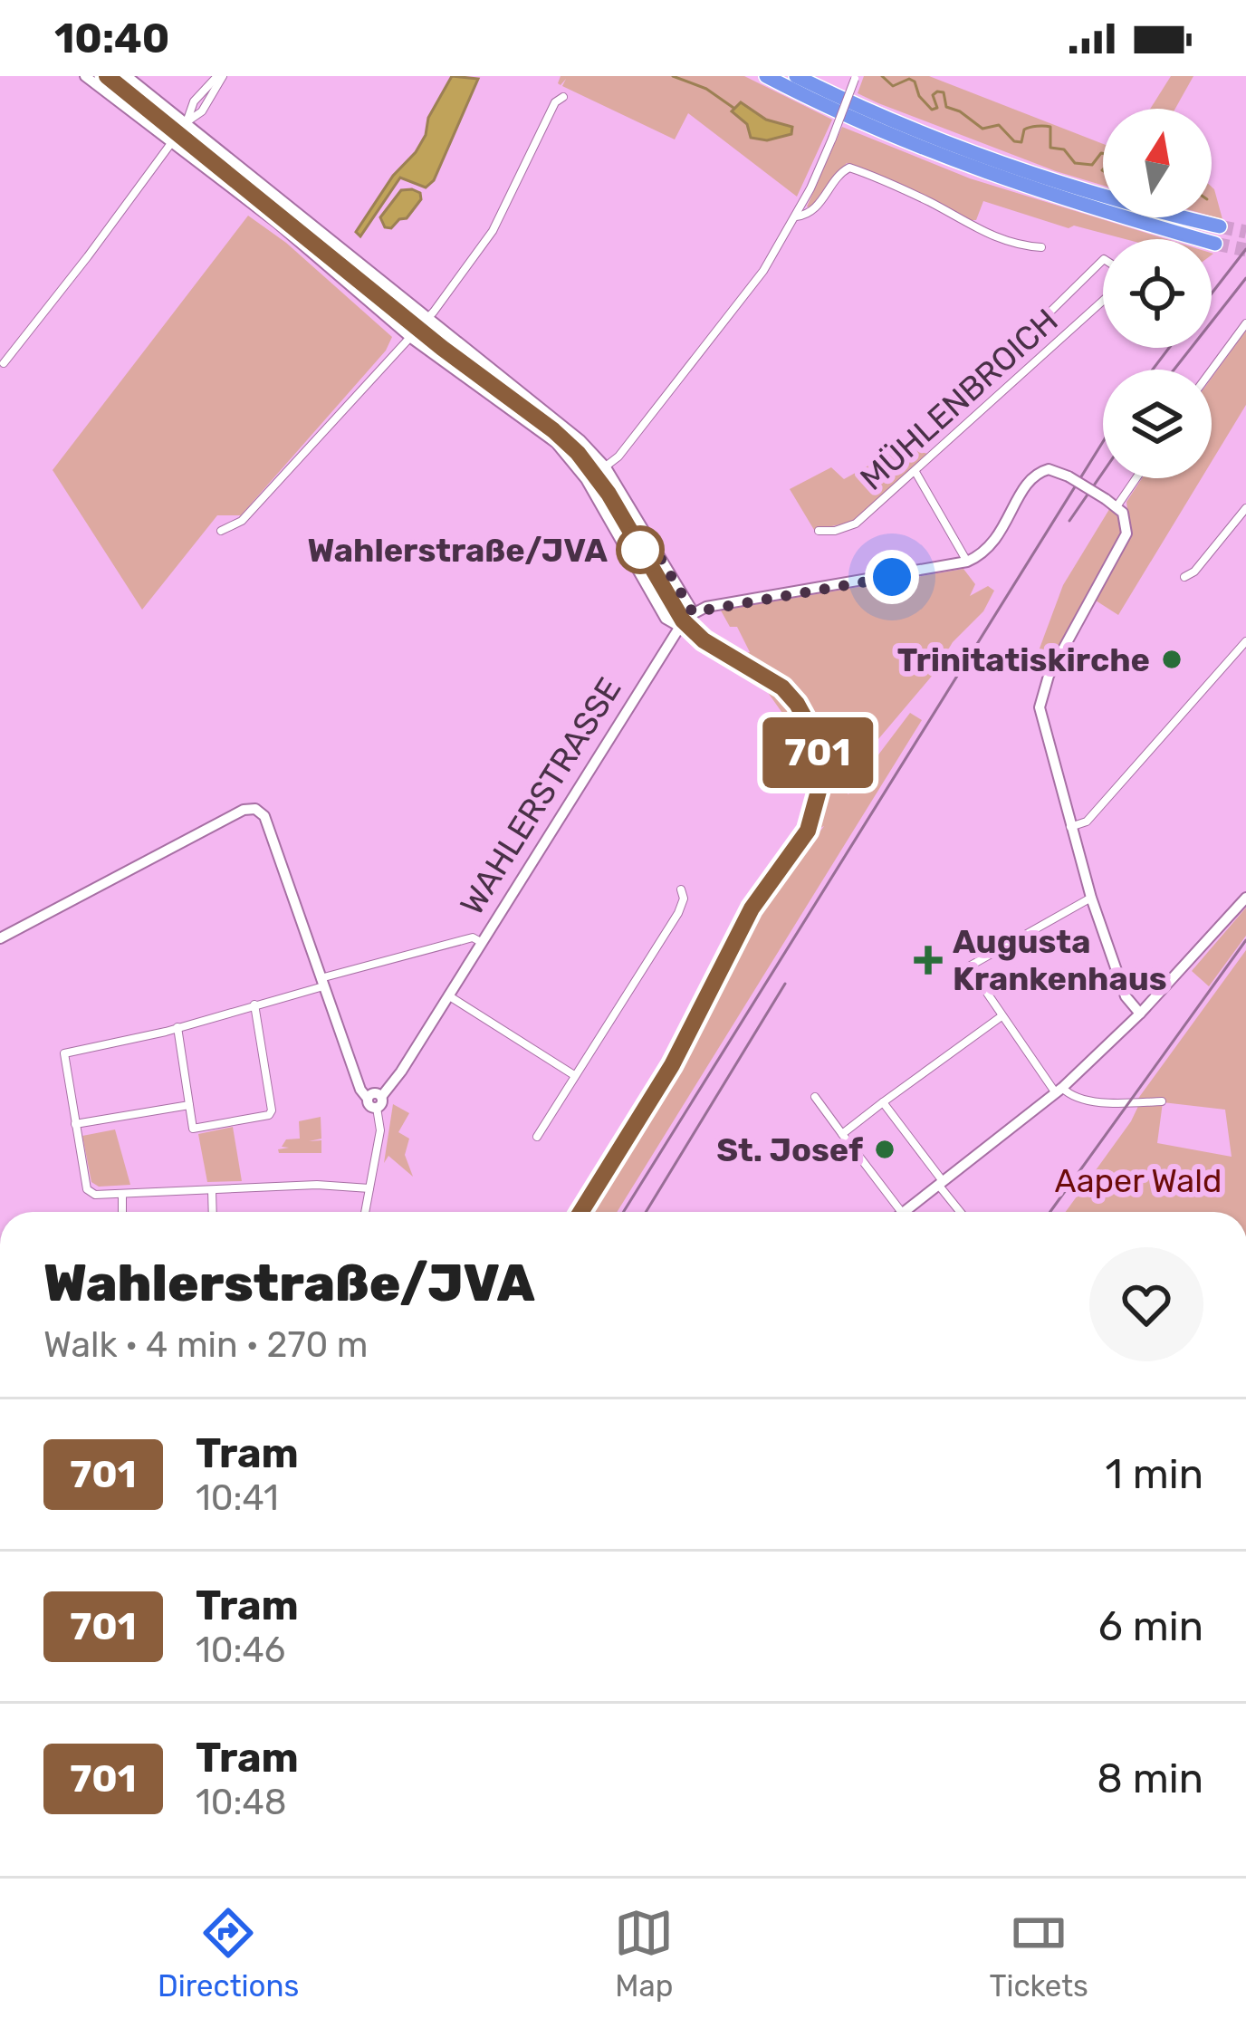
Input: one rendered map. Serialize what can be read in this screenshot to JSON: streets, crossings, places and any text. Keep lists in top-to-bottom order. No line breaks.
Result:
{"streets":{"main road":["WAHLERSTRASSE"],"street":["MÜHLENBROICH"]},"parks":["Aaper Wald"],"places":{"other":["Wahlerstraße/JVA","Trinitatiskirche","St. Josef"],"health":["Augusta Krankenhaus"]},"lines":["tram line 701"],"north":"top","page":{"status":"10:40","on_map":"701","heading":["Wahlerstraße/JVA","Walk · 4 min · 270 m"],"list":[{"mark":"701","name":"Tram","note":"10:41","value":"1 min"},{"mark":"701","name":"Tram","note":"10:46","value":"6 min"},{"mark":"701","name":"Tram","note":"10:48","value":"8 min"}],"tabs":["Directions","Map","Tickets"]}}
